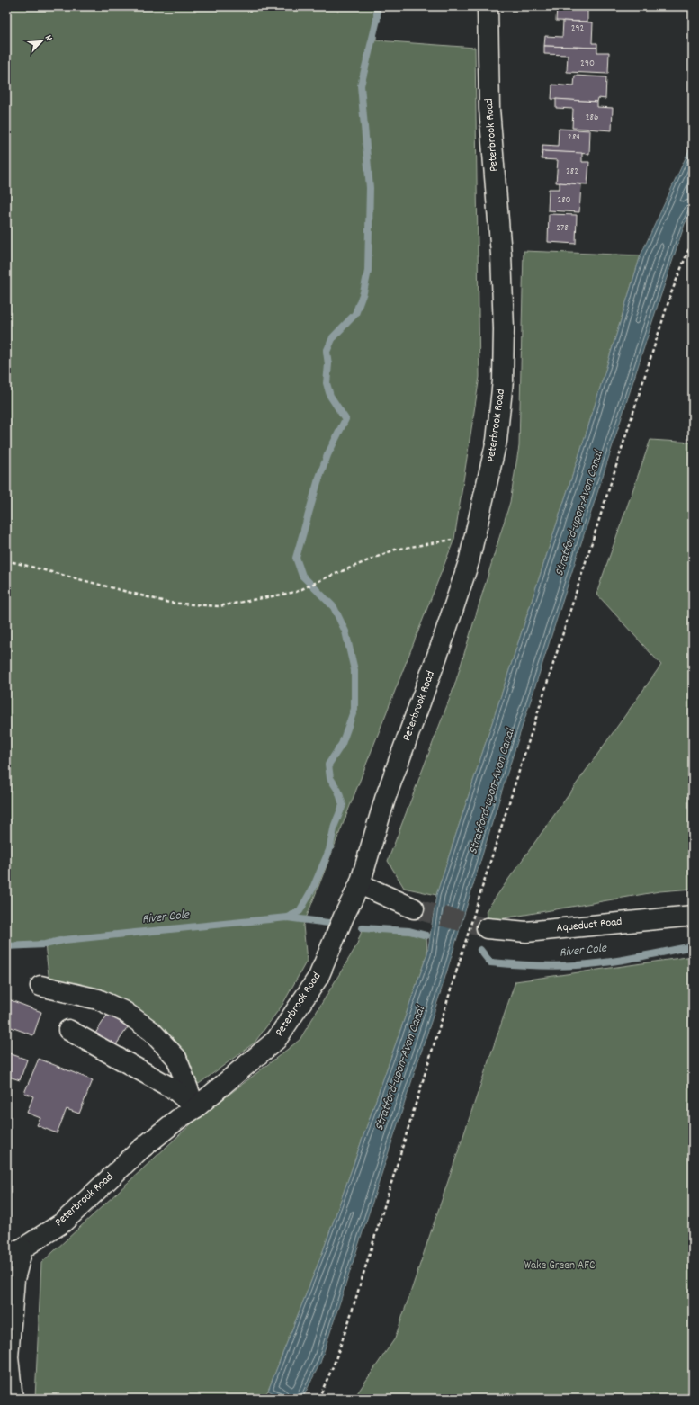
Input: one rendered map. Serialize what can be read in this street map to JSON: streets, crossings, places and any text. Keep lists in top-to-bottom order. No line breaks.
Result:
{"streets":{"street":["Peterbrook Road","Aqueduct Road"]},"water":["Stratford-upon-Avon Canal","River Cole"],"parks":["Wake Green AFC"],"house_numbers":["292","290","286","284","282","280","278"],"north":"top right"}
